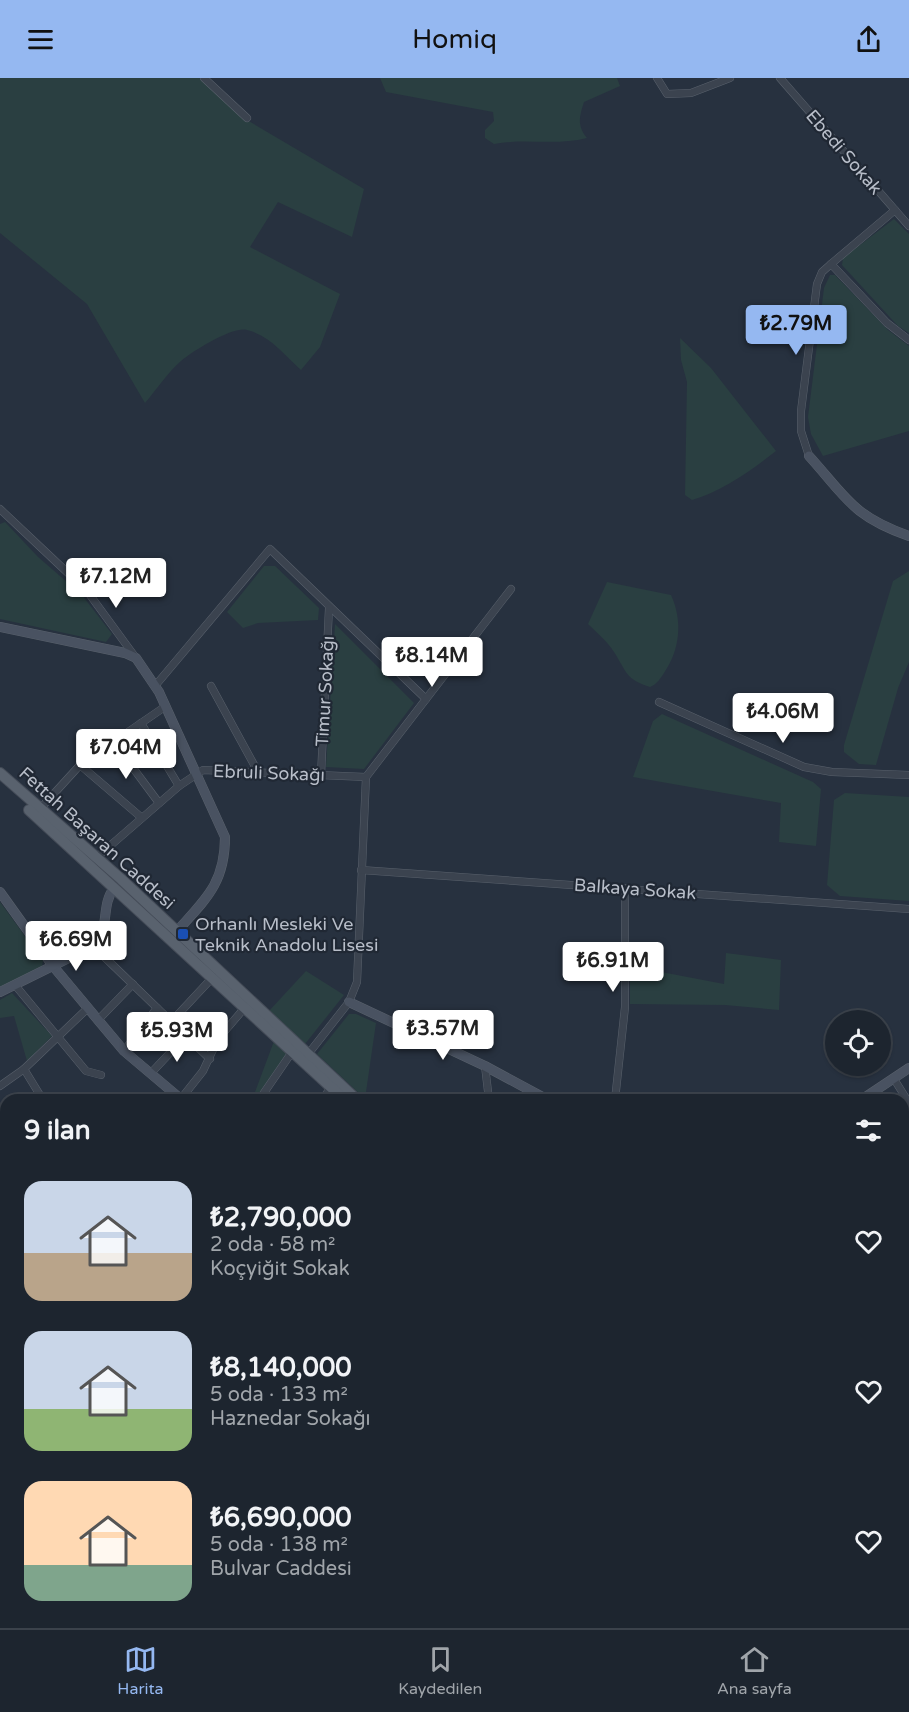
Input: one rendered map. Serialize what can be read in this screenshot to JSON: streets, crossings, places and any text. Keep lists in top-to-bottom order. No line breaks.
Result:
{"streets":{"main road":["Fettah Başaran Caddesi"],"street":["Ebedi Sokak","Timur Sokağı","Ebruli Sokağı","Balkaya Sokak"]},"crossings":[["Timur Sokağı","Ebruli Sokağı"],["Ebruli Sokağı","Fettah Başaran Caddesi"]],"places":{"transit":["Orhanlı Mesleki Ve Teknik Anadolu Lisesi"]},"page":{"header":"Homiq","price":["₺2.79M","₺7.12M","₺8.14M","₺4.06M","₺7.04M","₺6.69M","₺6.91M","₺3.57M","₺5.93M"],"heading":"9 ilan","list":[{"name":"₺2,790,000","note":"2 oda · 58 m² · Koçyiğit Sokak"},{"name":"₺8,140,000","note":"5 oda · 133 m² · Haznedar Sokağı"},{"name":"₺6,690,000","note":"5 oda · 138 m² · Bulvar Caddesi"}],"tabs":["Harita","Kaydedilen","Ana sayfa"]}}
